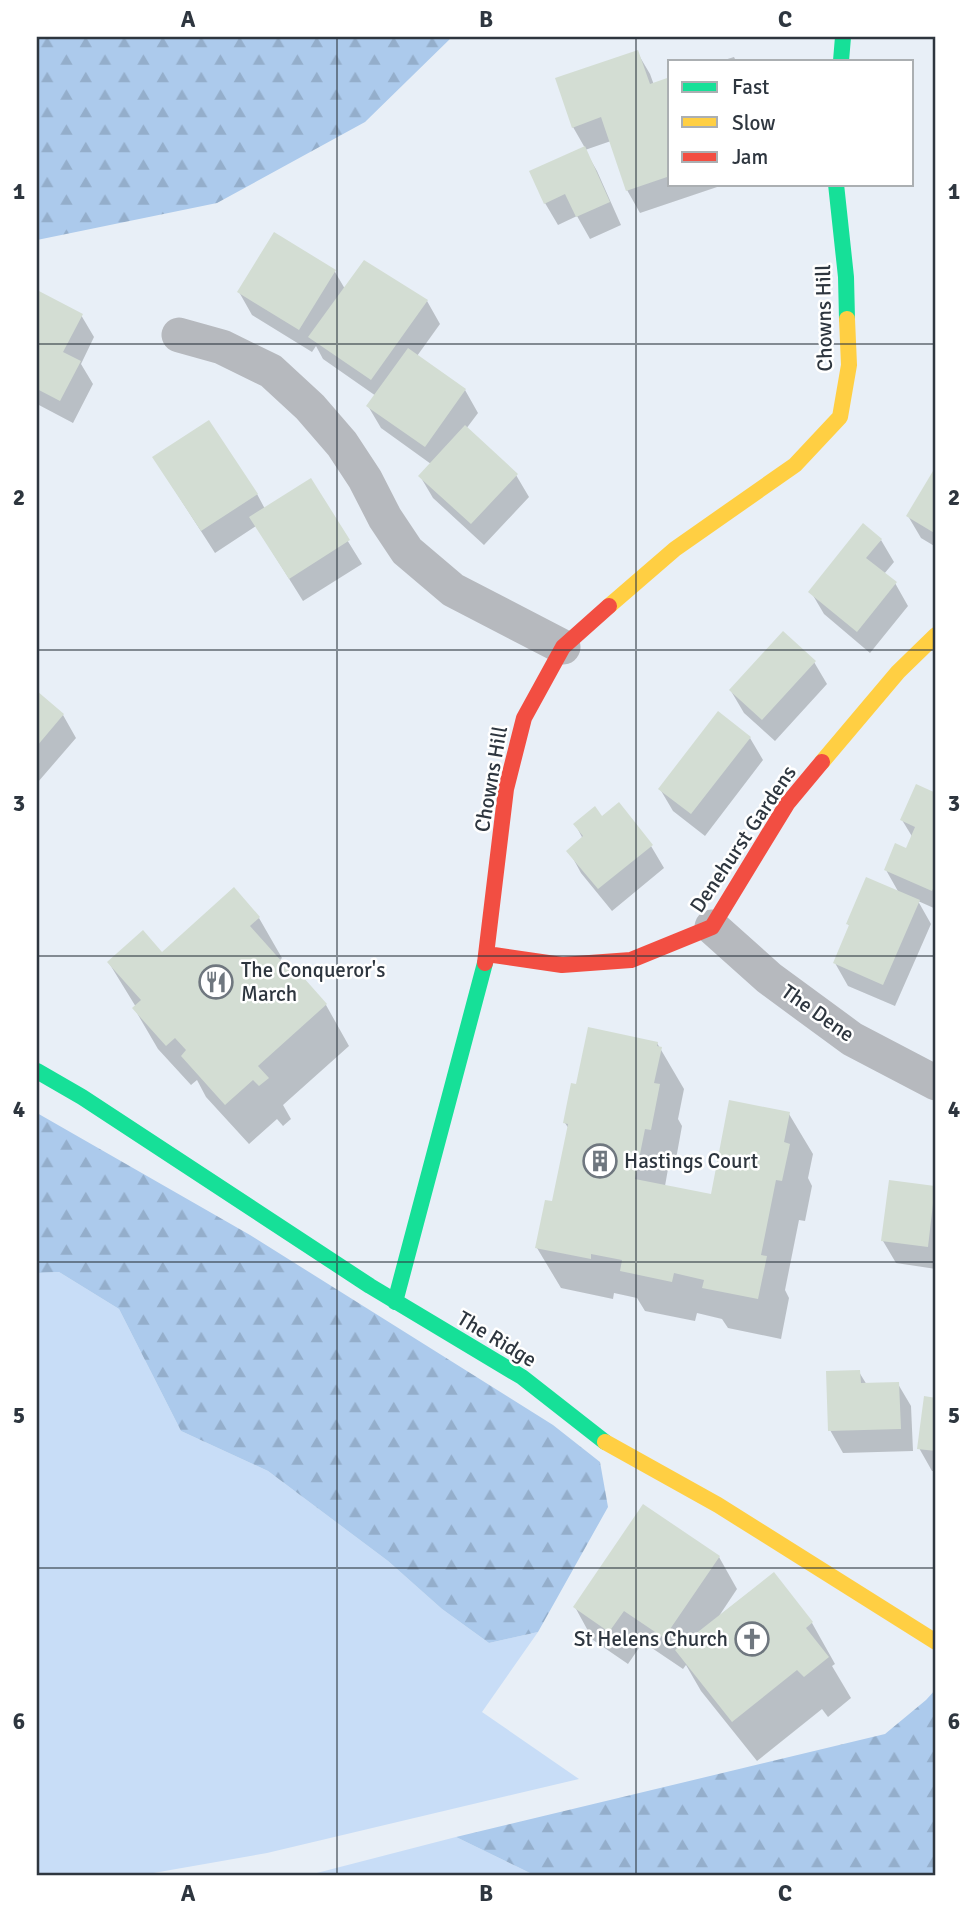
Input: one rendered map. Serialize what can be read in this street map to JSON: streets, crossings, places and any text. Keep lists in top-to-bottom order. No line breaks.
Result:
{"streets":{"street":["Chowns Hill","Denehurst Gardens","The Dene","The Ridge"]},"crossings":[["Chowns Hill","Denehurst Gardens"],["Chowns Hill","The Ridge"],["Denehurst Gardens","The Dene"]],"places":{"restaurant":["The Conqueror's March"],"building":["Hastings Court"],"church":["St Helens Church"]},"legend":["Fast","Slow","Jam"],"grid":{"columns":["A","B","C"],"rows":["1","2","3","4","5","6"]}}
